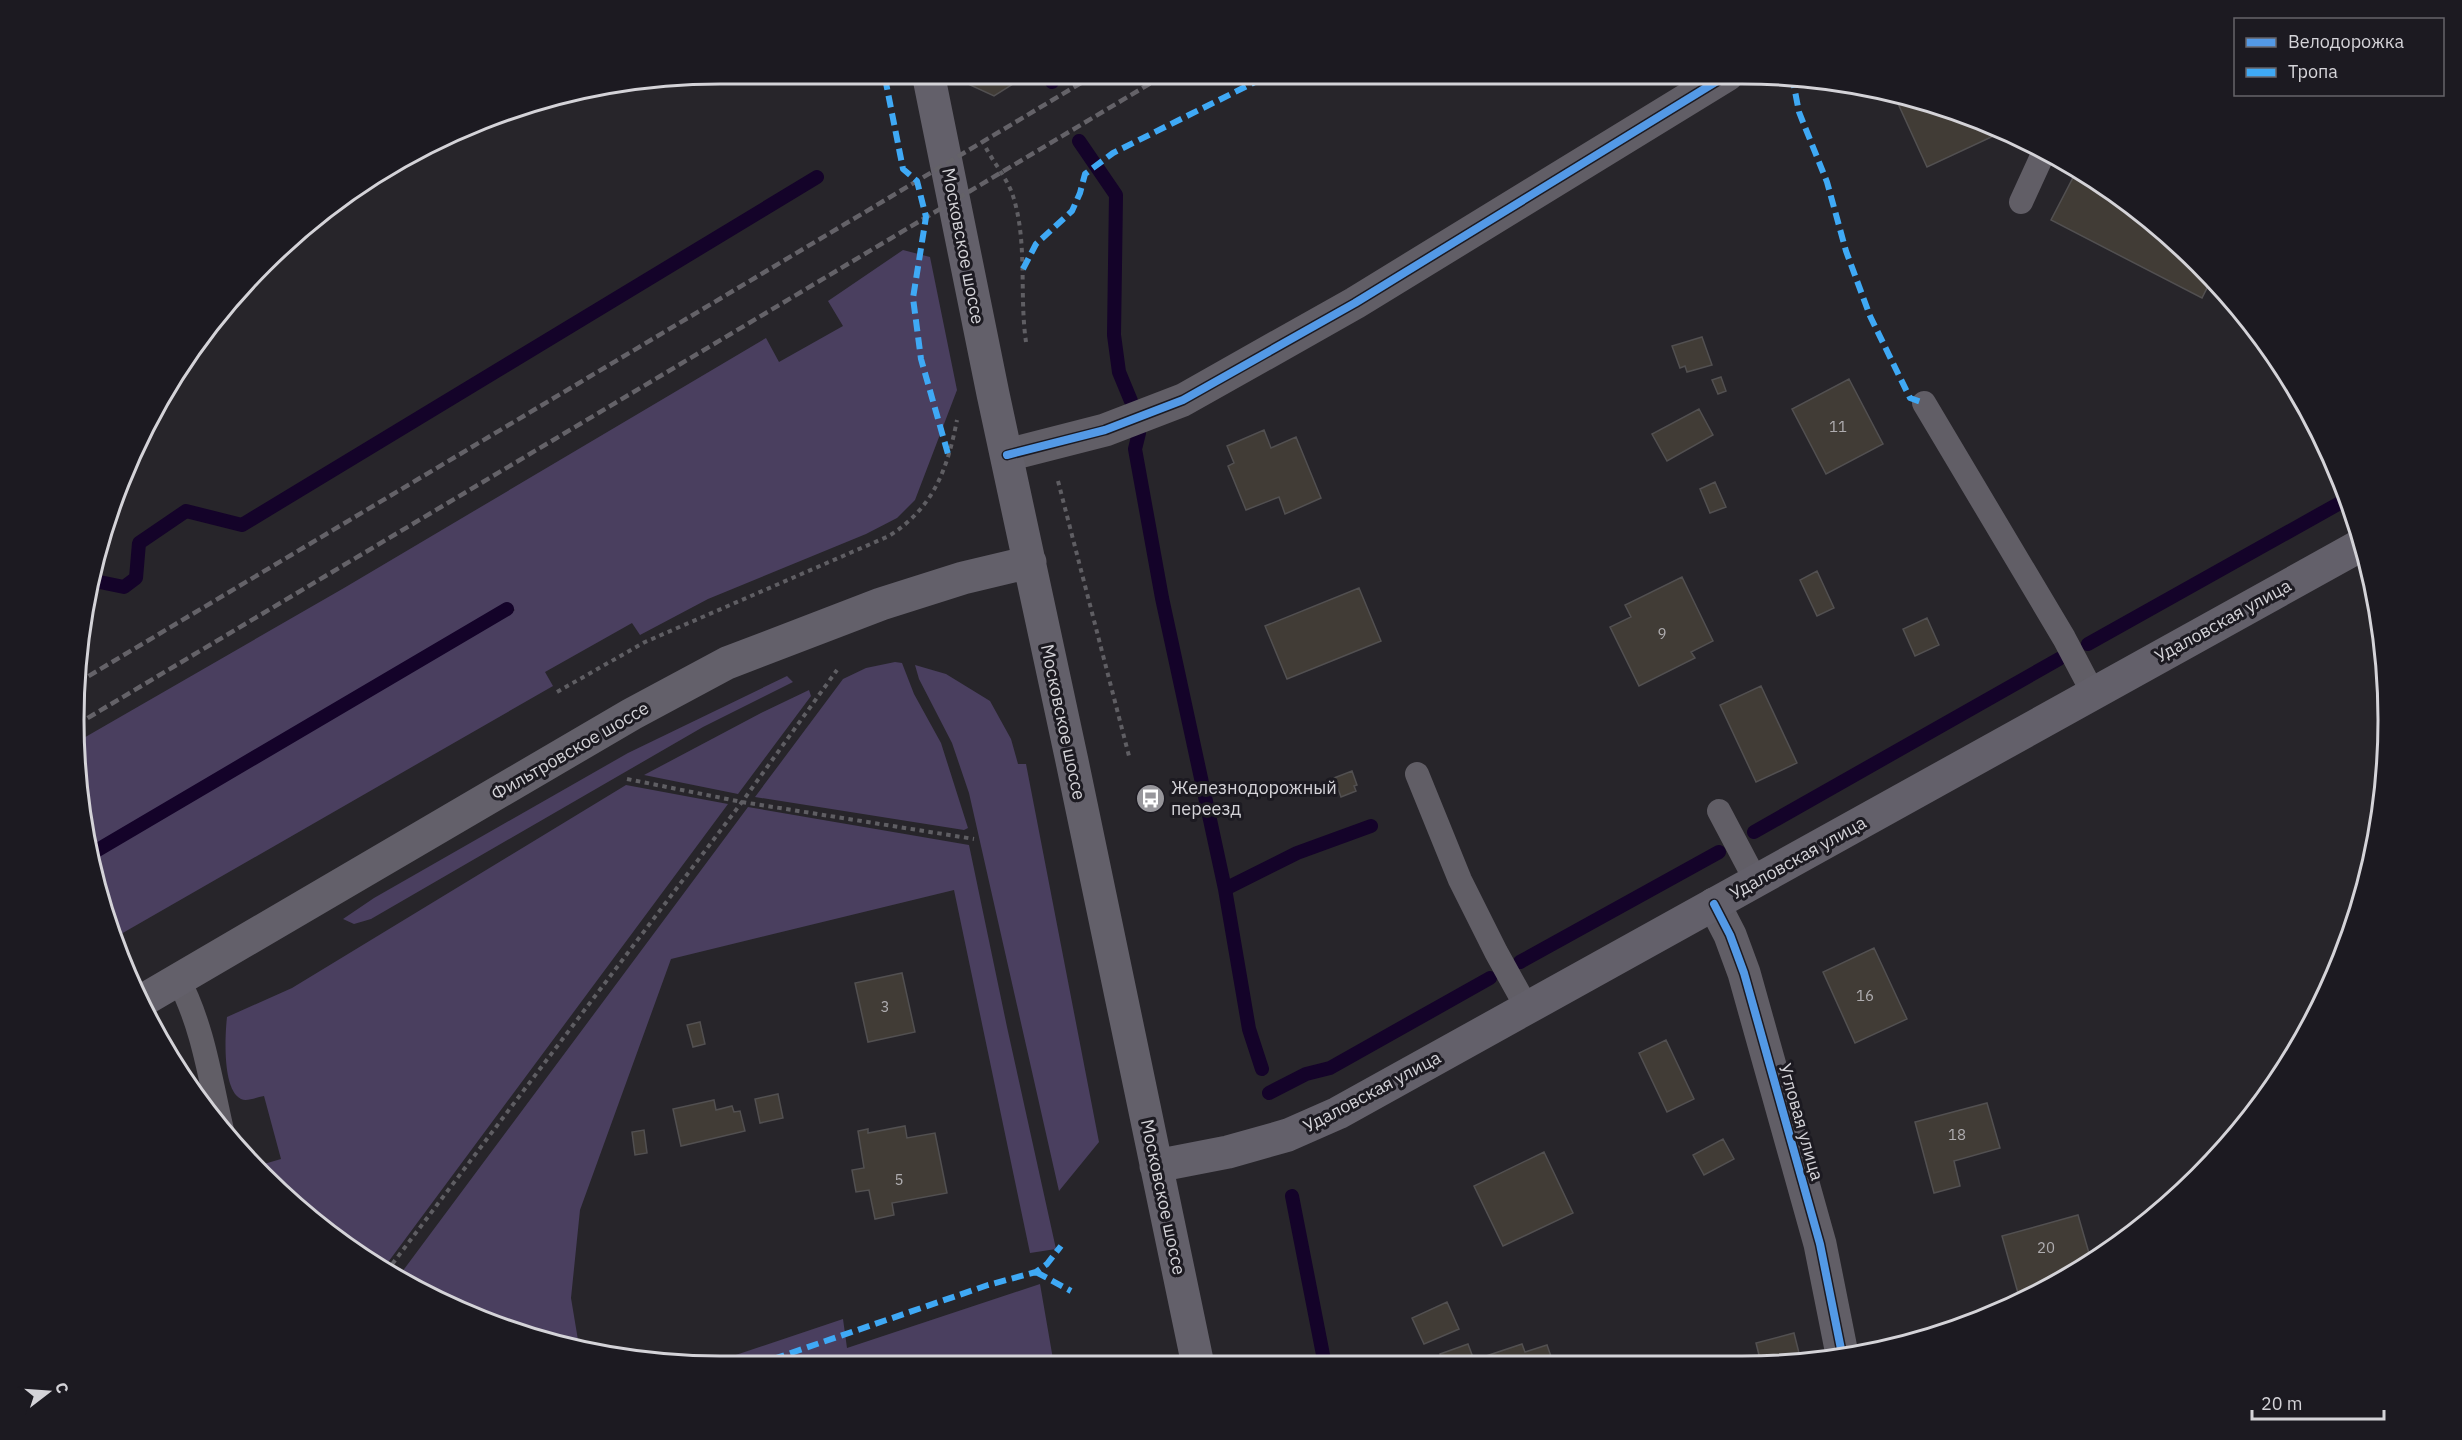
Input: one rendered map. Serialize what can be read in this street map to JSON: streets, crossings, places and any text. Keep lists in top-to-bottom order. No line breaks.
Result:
{"streets":{"main road":["Московское шоссе","Удаловская улица","Фильтровское шоссе"],"street":["Угловая улица"]},"crossings":[["Московское шоссе","Удаловская улица"],["Московское шоссе","Фильтровское шоссе"],["Удаловская улица","Угловая улица"]],"places":{"bus stop":["Железнодорожный переезд"]},"house_numbers":["11","9","16","3","18","5","20"],"legend":["Велодорожка","Тропа"],"scale_bar":"20 m","north":"right"}
